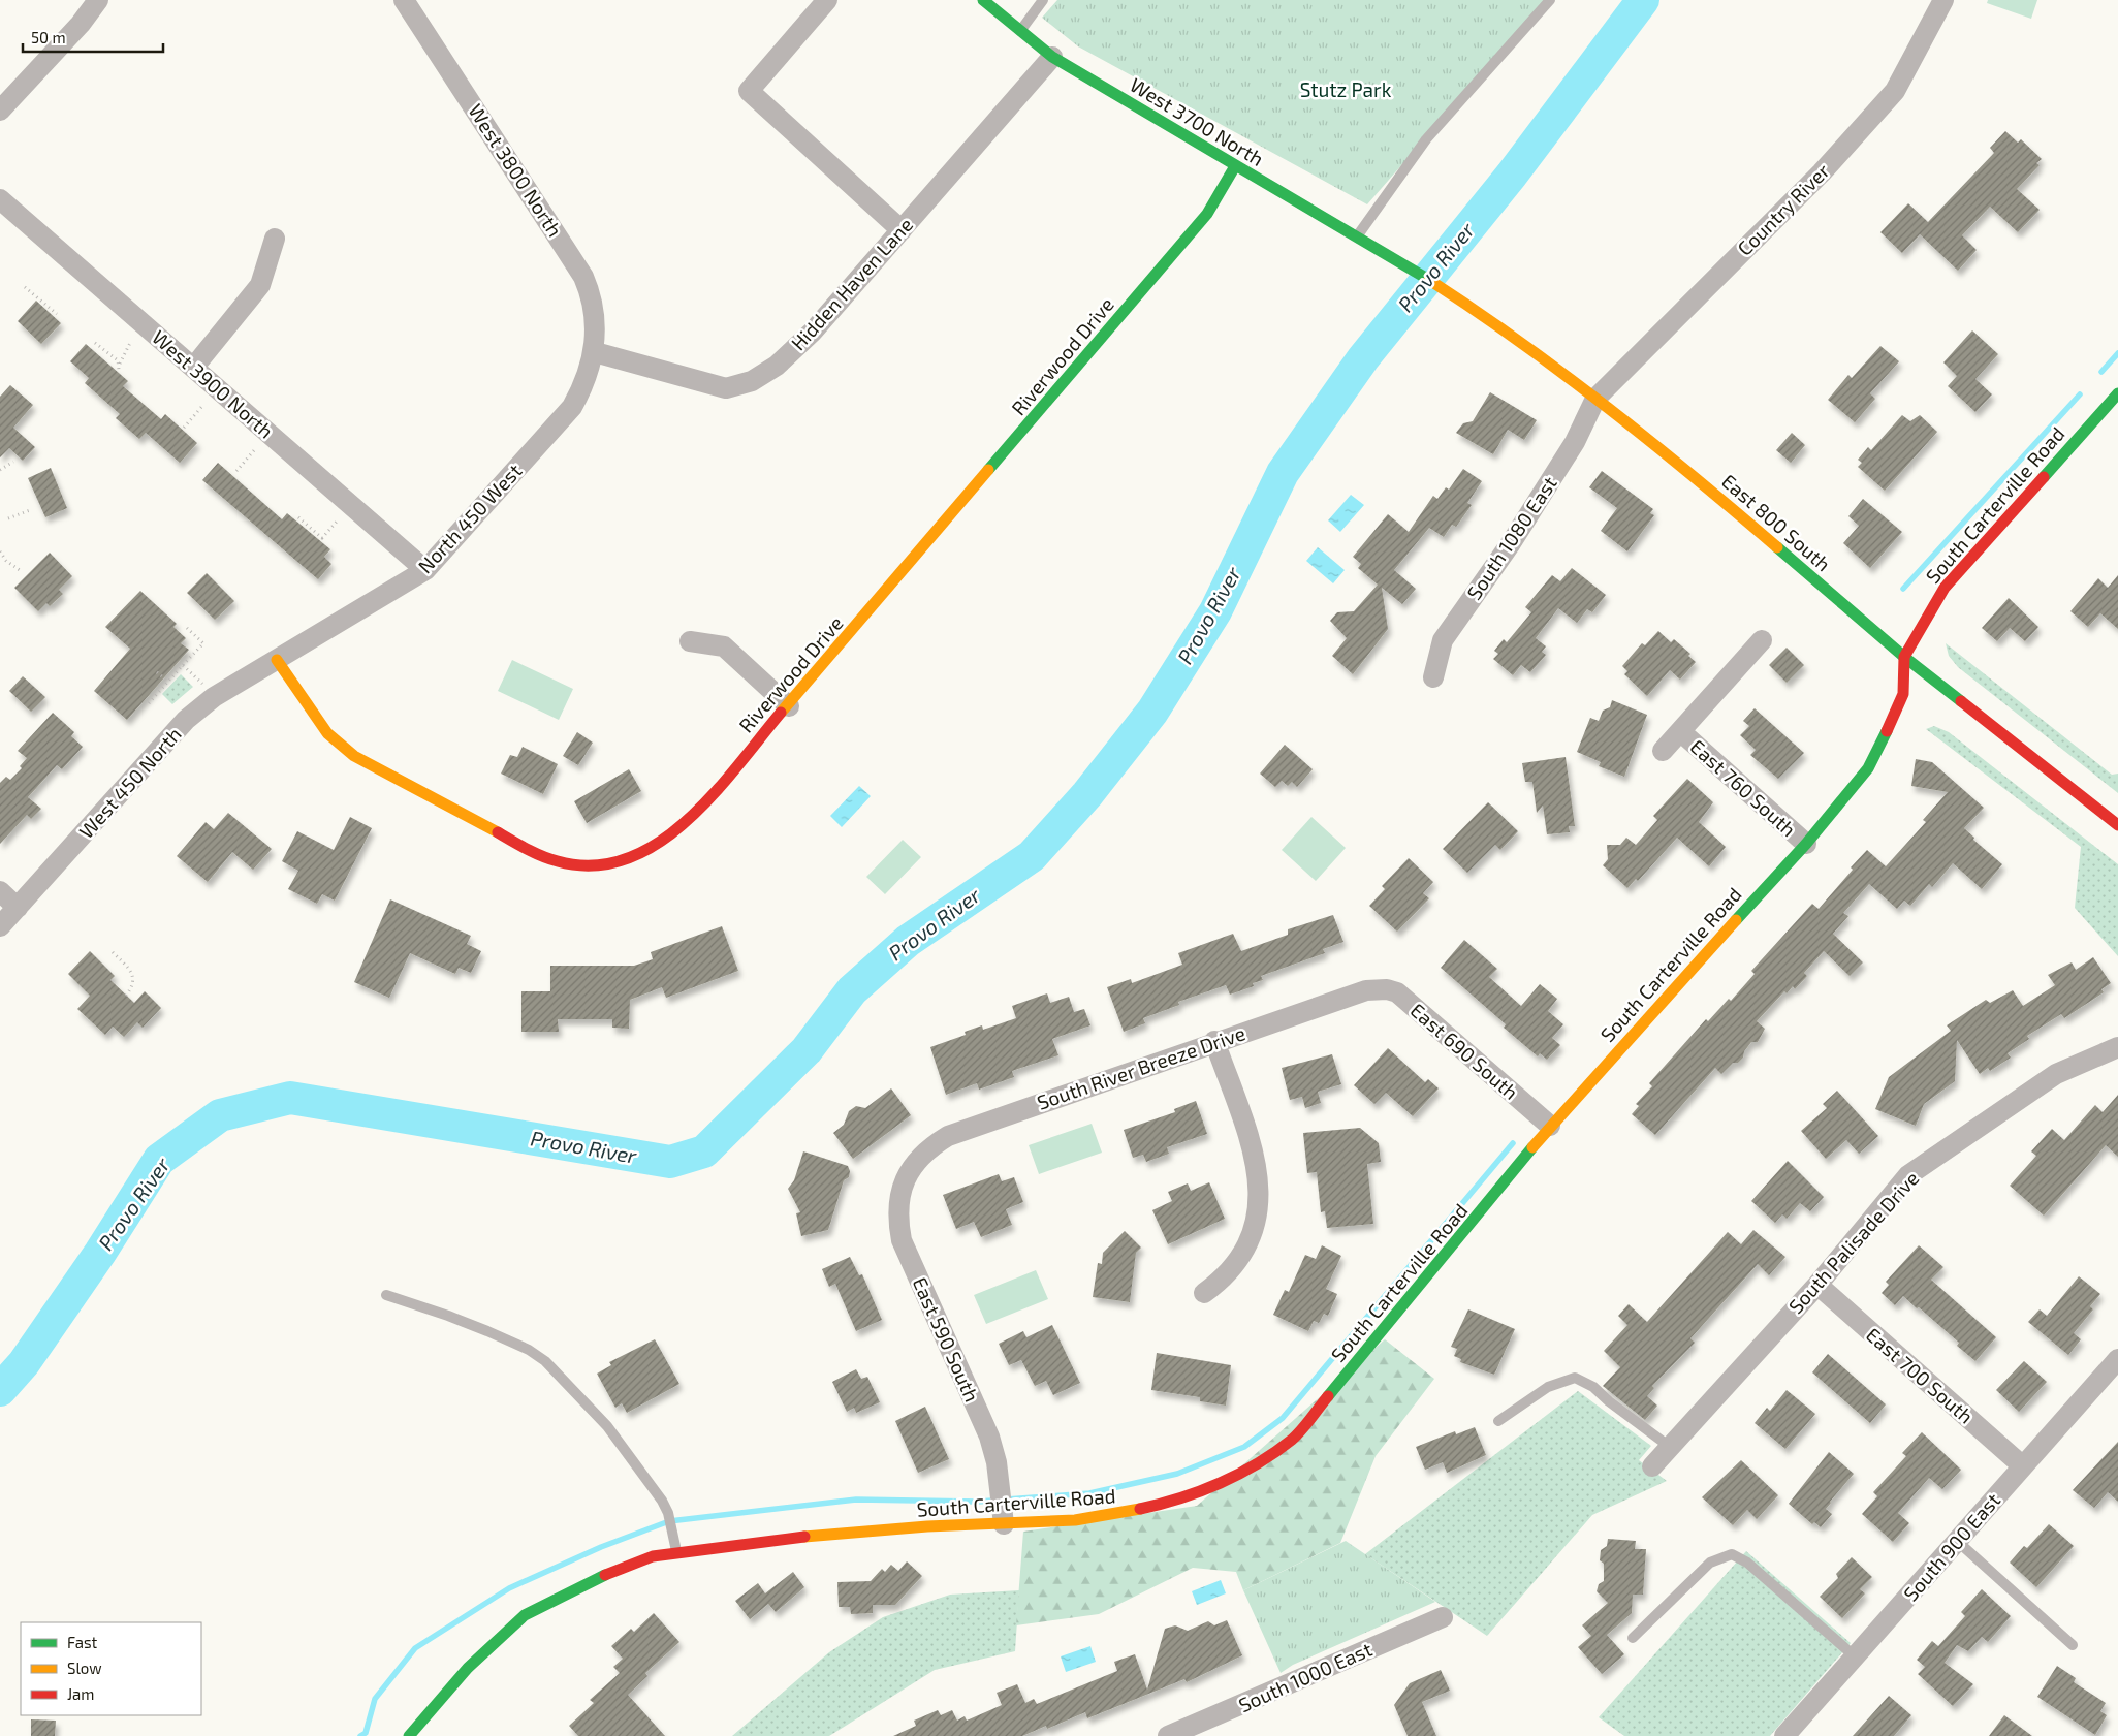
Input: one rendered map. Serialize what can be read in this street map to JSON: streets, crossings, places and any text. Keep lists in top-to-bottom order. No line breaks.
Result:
{"streets":{"street":["West 3700 North","West 3800 North","Country River","Hidden Haven Lane","Riverwood Drive","West 3900 North","South Carterville Road","North 450 West","East 800 South","South 1080 East","West 450 North","East 760 South","East 690 South","South River Breeze Drive","South Palisade Drive","East 590 South","East 700 South","South 900 East","South 1000 East"]},"crossings":[["West 3700 North","Hidden Haven Lane"],["West 3700 North","Riverwood Drive"],["West 3700 North","East 800 South"],["West 3800 North","Hidden Haven Lane"],["West 3800 North","North 450 West"],["Country River","East 800 South"],["Country River","South 1080 East"],["Hidden Haven Lane","North 450 West"],["Riverwood Drive","North 450 West"],["Riverwood Drive","West 450 North"],["West 3900 North","North 450 West"],["South Carterville Road","East 800 South"],["South Carterville Road","East 760 South"],["South Carterville Road","East 690 South"],["South Carterville Road","East 590 South"],["North 450 West","West 450 North"],["East 800 South","South 1080 East"],["East 690 South","South River Breeze Drive"],["South River Breeze Drive","East 590 South"],["South Palisade Drive","East 700 South"],["East 700 South","South 900 East"]],"water":["Provo River"],"parks":["Stutz Park"],"legend":["Fast","Slow","Jam"],"scale_bar":"50 m"}
